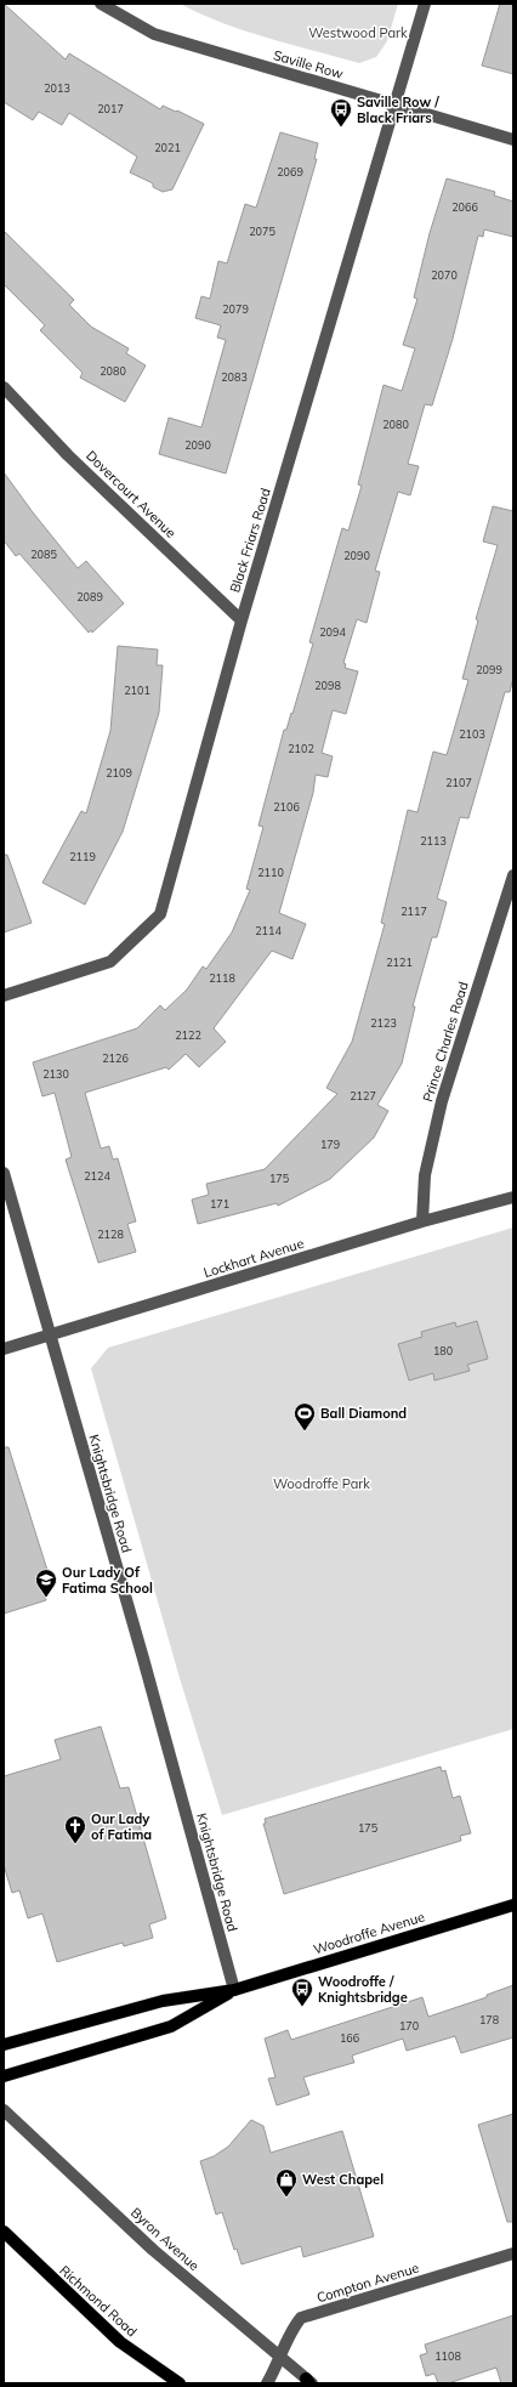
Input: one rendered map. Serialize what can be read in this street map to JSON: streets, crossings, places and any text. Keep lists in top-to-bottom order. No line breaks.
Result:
{"streets":{"main road":["Woodroffe Avenue","Richmond Road"],"street":["Saville Row","Dovercourt Avenue","Black Friars Road","Prince Charles Road","Lockhart Avenue","Knightsbridge Road","Byron Avenue","Compton Avenue"]},"crossings":[["Saville Row","Black Friars Road"],["Dovercourt Avenue","Black Friars Road"],["Prince Charles Road","Lockhart Avenue"],["Lockhart Avenue","Knightsbridge Road"],["Knightsbridge Road","Woodroffe Avenue"],["Byron Avenue","Compton Avenue"]],"parks":["Westwood Park","Woodroffe Park"],"places":{"bus stop":["Saville Row / Black Friars","Woodroffe / Knightsbridge"],"sports":["Ball Diamond"],"school or university":["Our Lady Of Fatima School"],"church":["Our Lady of Fatima"],"shop":["West Chapel"]},"house_numbers":["2013","2017","2021","2069","2066","2075","2070","2079","2080","2083","2080","2090","2085","2090","2089","2094","2099","2098","2101","2103","2102","2109","2107","2106","2113","2119","2110","2117","2114","2121","2118","2123","2122","2126","2130","2127","179","2124","175","171","2128","180","175","178","170","166","1108"]}
